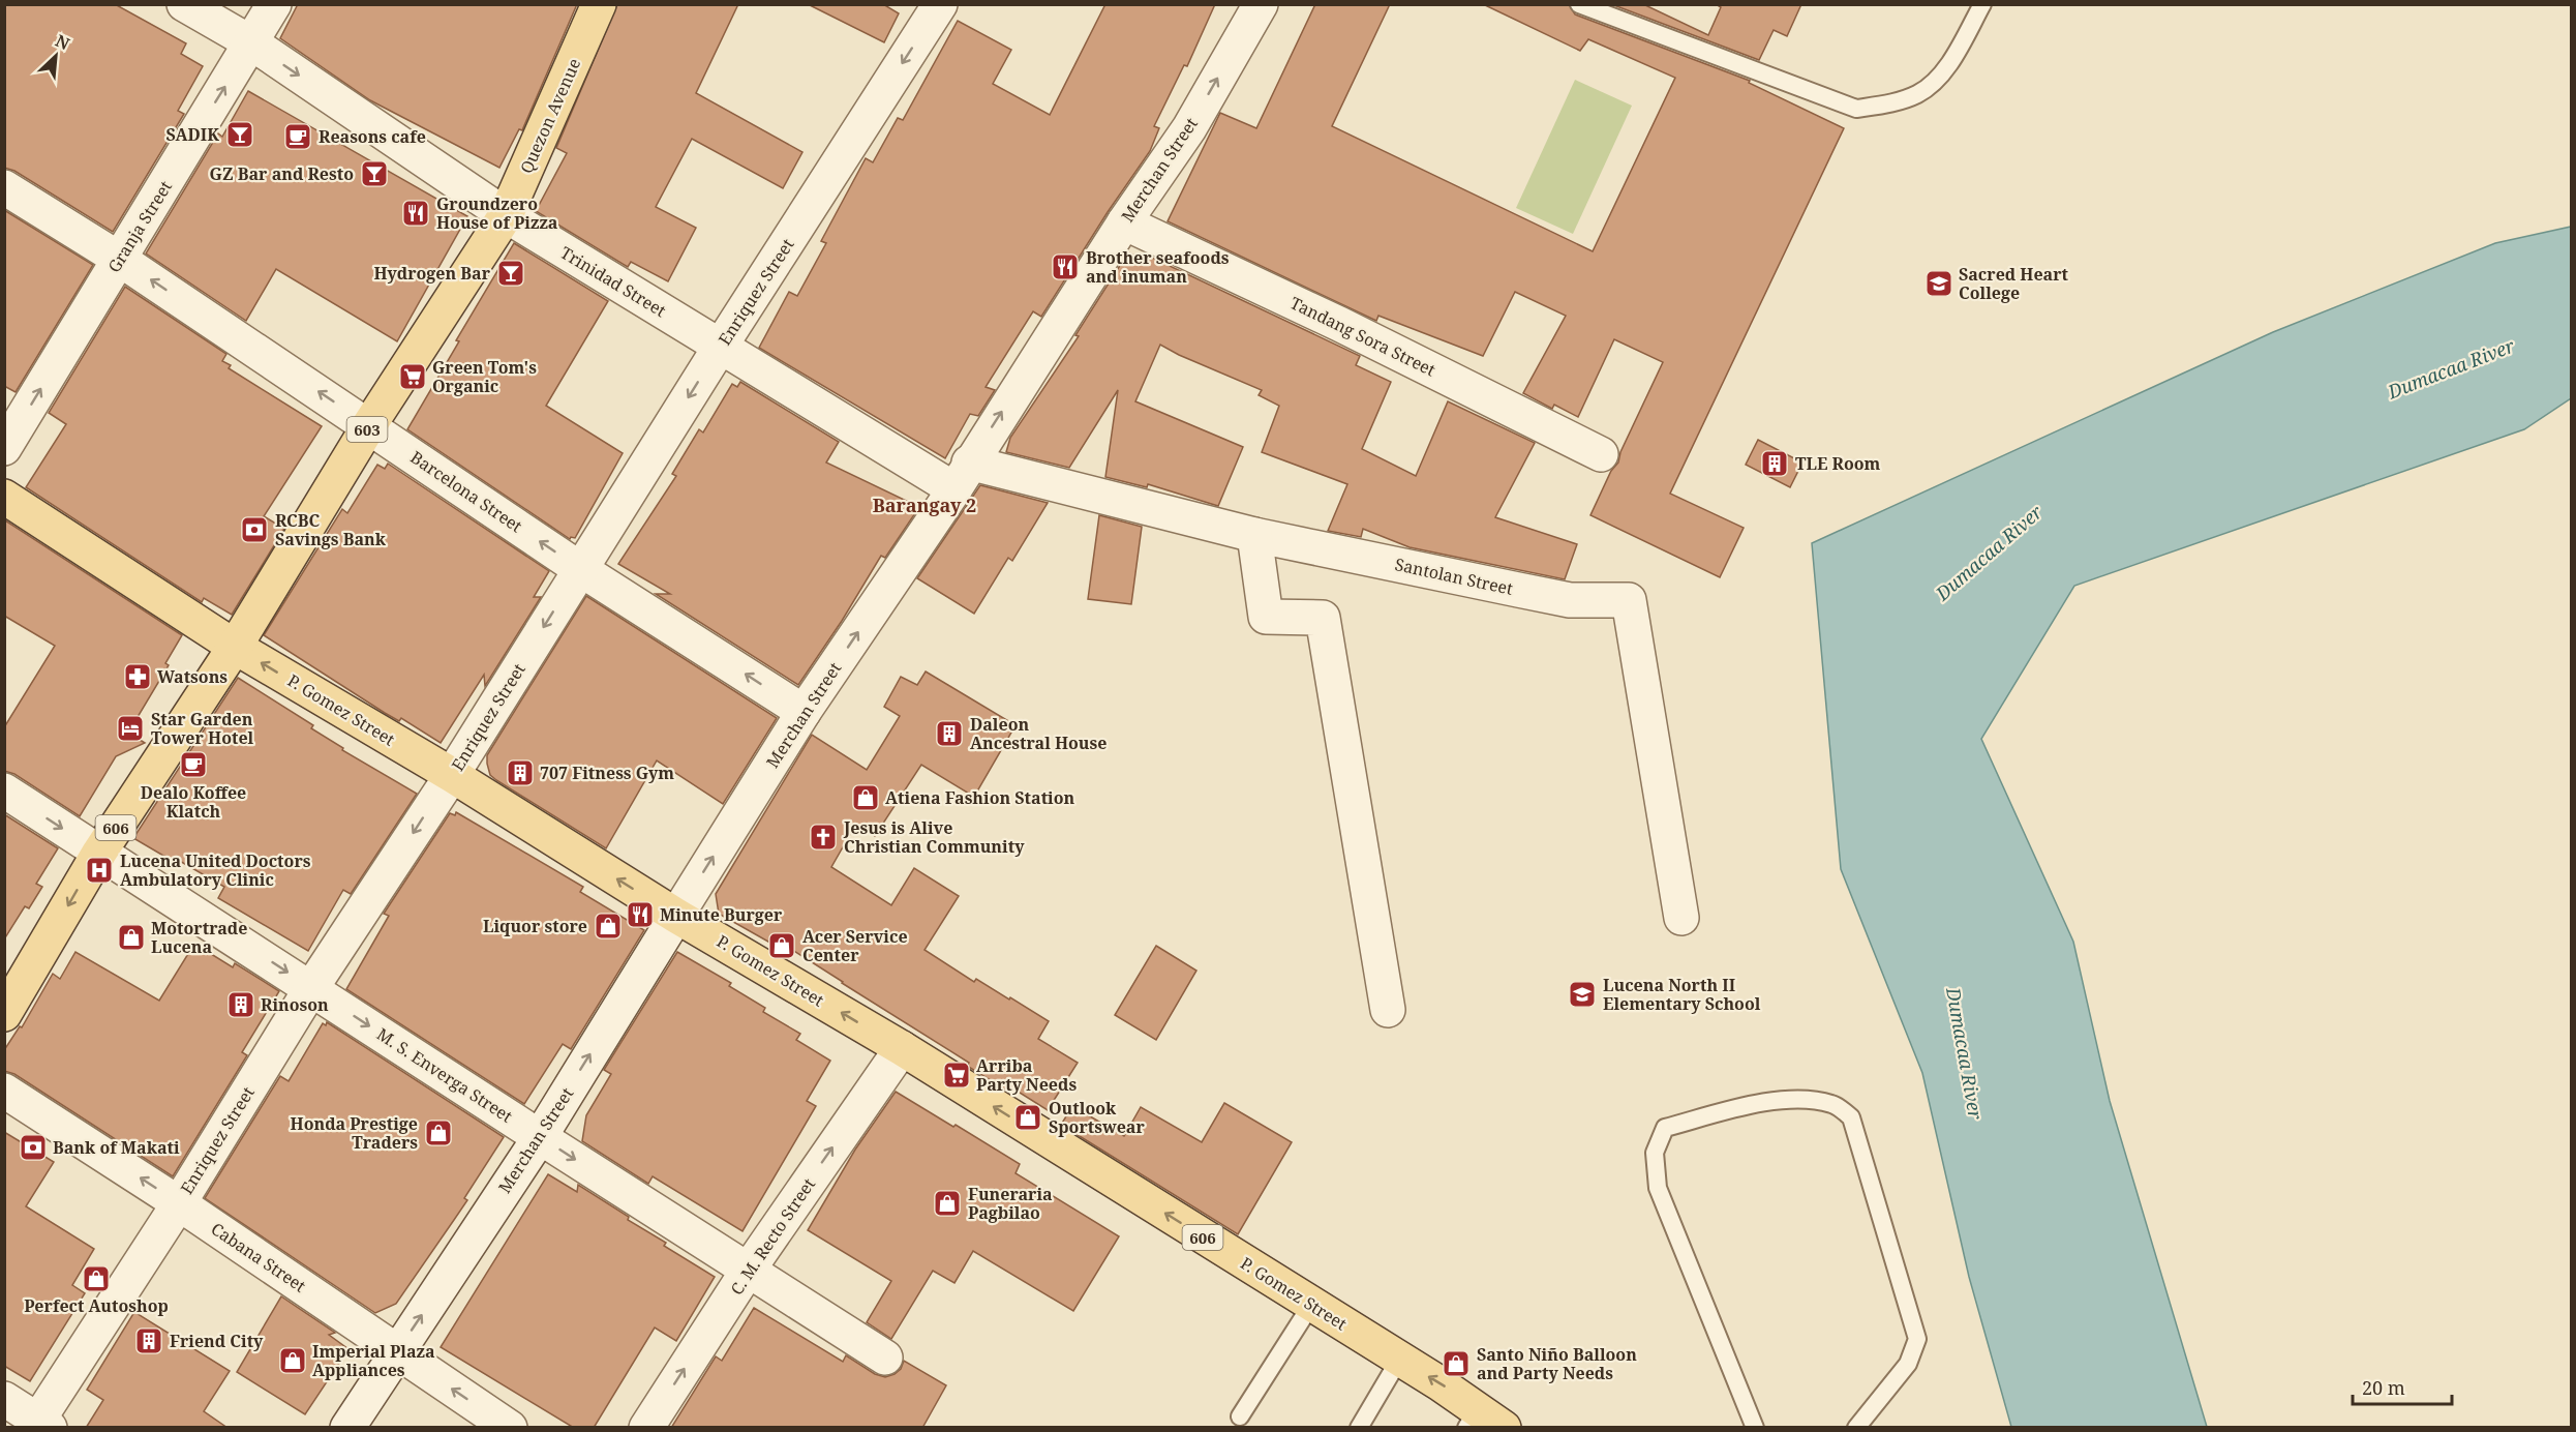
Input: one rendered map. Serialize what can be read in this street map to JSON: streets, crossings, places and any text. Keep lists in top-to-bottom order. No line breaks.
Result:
{"streets":{"main road":["Quezon Avenue","603","P. Gomez Street","606"],"street":["Merchan Street","Granja Street","Trinidad Street","Enriquez Street","Tandang Sora Street","Barcelona Street","Santolan Street","M. S. Enverga Street","C. M. Recto Street","Cabana Street"]},"crossings":[["Quezon Avenue","Trinidad Street"],["Quezon Avenue","Barcelona Street"],["Quezon Avenue","P. Gomez Street"],["Quezon Avenue","M. S. Enverga Street"],["Merchan Street","Trinidad Street"],["Merchan Street","Tandang Sora Street"],["Merchan Street","Barcelona Street"],["Merchan Street","Santolan Street"],["Merchan Street","P. Gomez Street"],["Merchan Street","M. S. Enverga Street"],["Merchan Street","Cabana Street"],["Granja Street","Trinidad Street"],["Granja Street","Barcelona Street"],["Trinidad Street","Enriquez Street"],["Trinidad Street","Santolan Street"],["Enriquez Street","Barcelona Street"],["Enriquez Street","P. Gomez Street"],["Enriquez Street","M. S. Enverga Street"],["Enriquez Street","Cabana Street"],["P. Gomez Street","C. M. Recto Street"],["M. S. Enverga Street","C. M. Recto Street"]],"one_way":["Merchan Street","Granja Street","Enriquez Street","Barcelona Street","P. Gomez Street","M. S. Enverga Street","C. M. Recto Street","Cabana Street"],"districts":["Barangay 2"],"water":["Dumacaa River"],"places":{"bar":["SADIK","GZ Bar and Resto","Hydrogen Bar"],"cafe":["Reasons cafe","Dealo Koffee Klatch"],"restaurant":["Groundzero House of Pizza","Brother seafoods and inuman","Minute Burger"],"school or university":["Sacred Heart College","Lucena North II Elementary School"],"supermarket":["Green Tom's Organic","Arriba Party Needs"],"building":["TLE Room","Daleon Ancestral House","707 Fitness Gym","Rinoson","Friend City"],"bank":["RCBC Savings Bank","Bank of Makati"],"pharmacy":["Watsons"],"hotel":["Star Garden Tower Hotel"],"shop":["Atiena Fashion Station","Liquor store","Motortrade Lucena","Acer Service Center","Outlook Sportswear","Honda Prestige Traders","Funeraria Pagbilao","Perfect Autoshop","Imperial Plaza Appliances","Santo Niño Balloon and Party Needs"],"church":["Jesus is Alive Christian Community"],"hospital":["Lucena United Doctors Ambulatory Clinic"]},"scale_bar":"20 m","north":"top right"}
